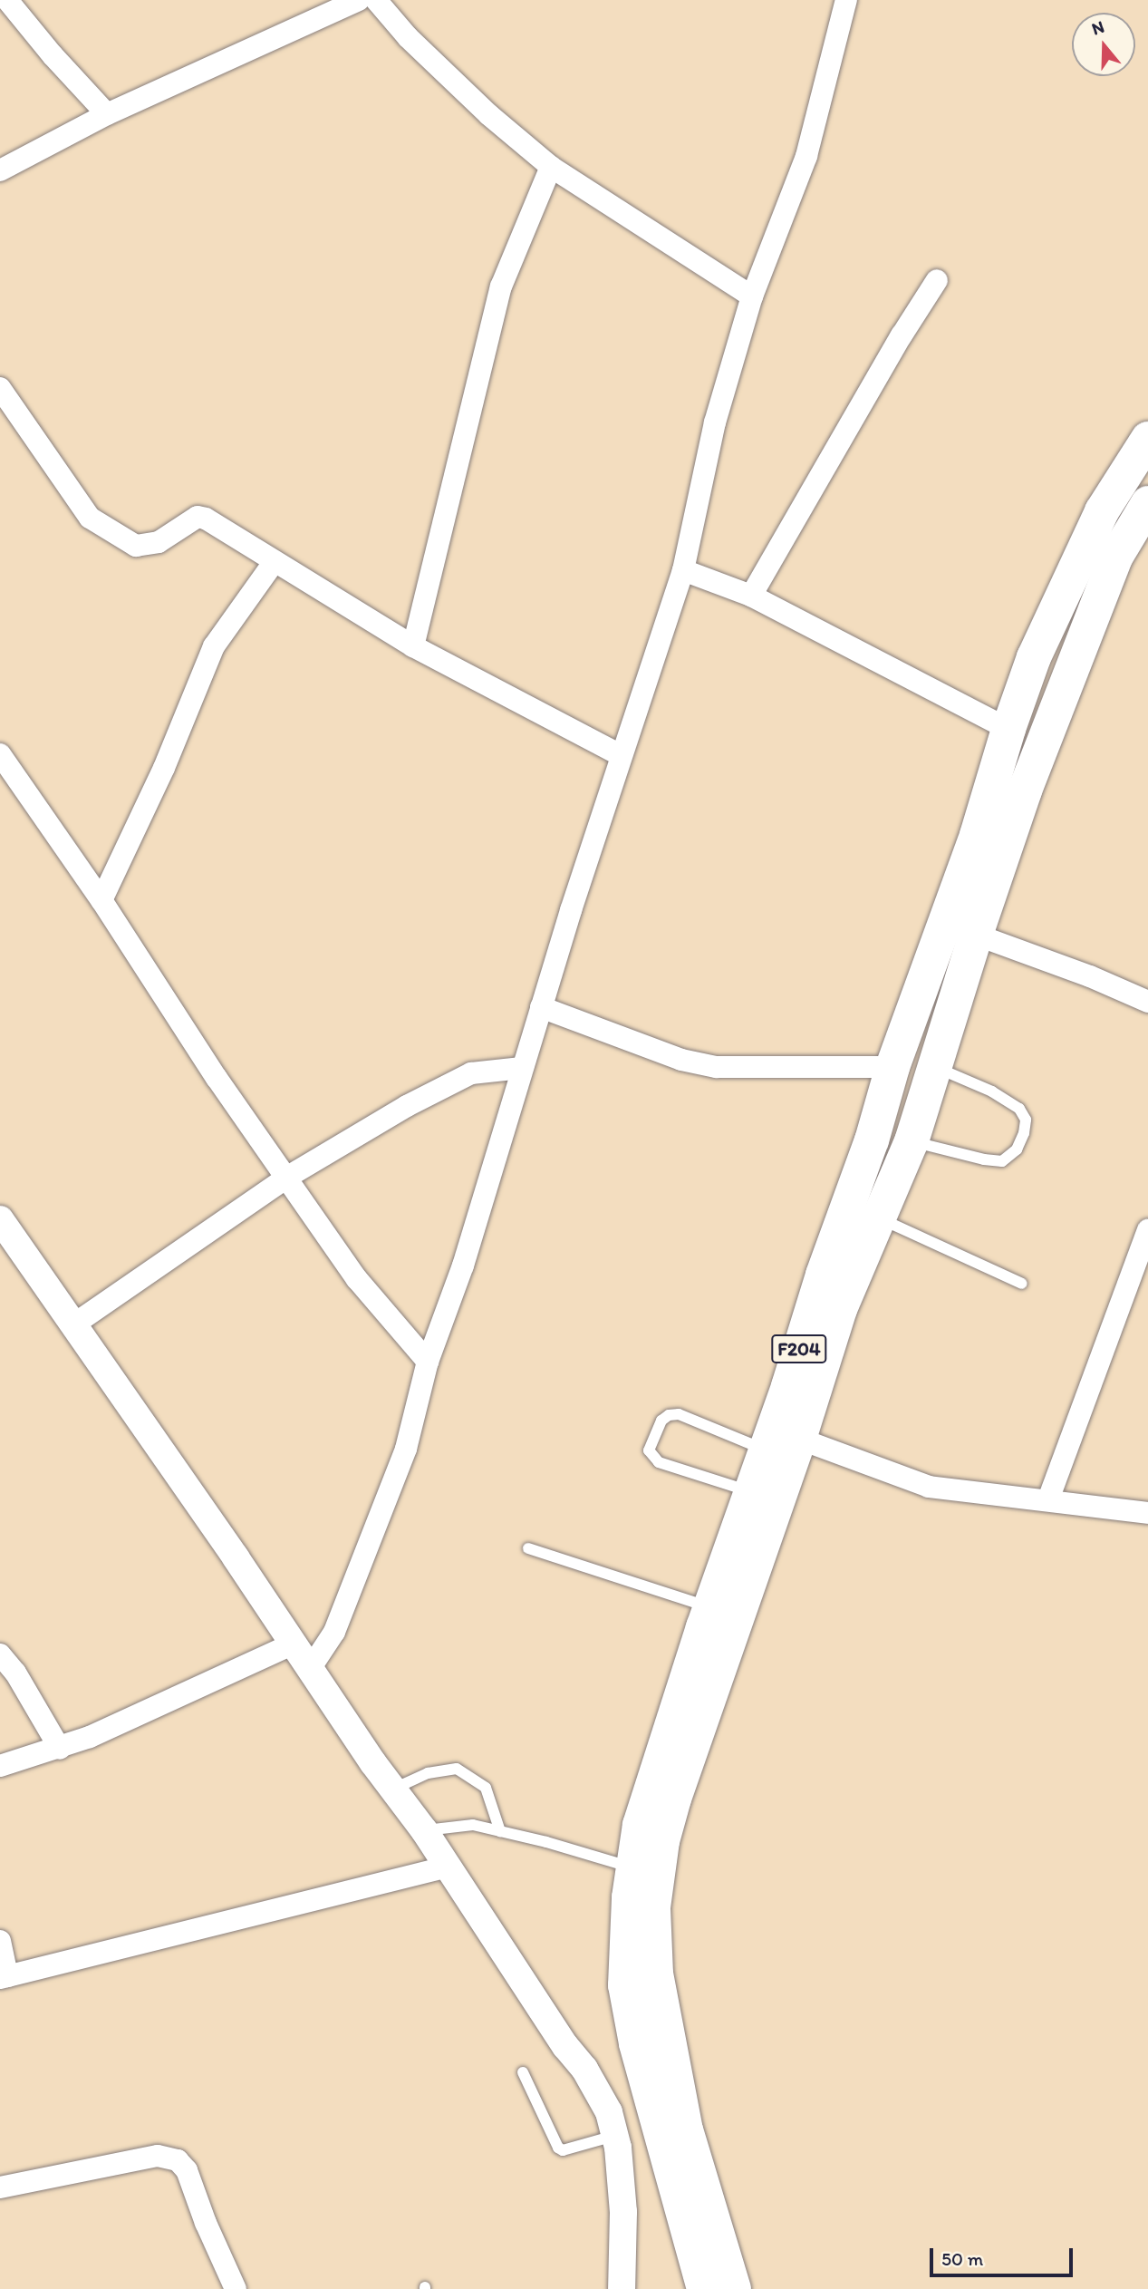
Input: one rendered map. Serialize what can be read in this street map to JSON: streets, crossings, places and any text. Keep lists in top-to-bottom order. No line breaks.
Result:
{"streets":{"main road":["F204"]},"scale_bar":"50 m","north":"top"}
